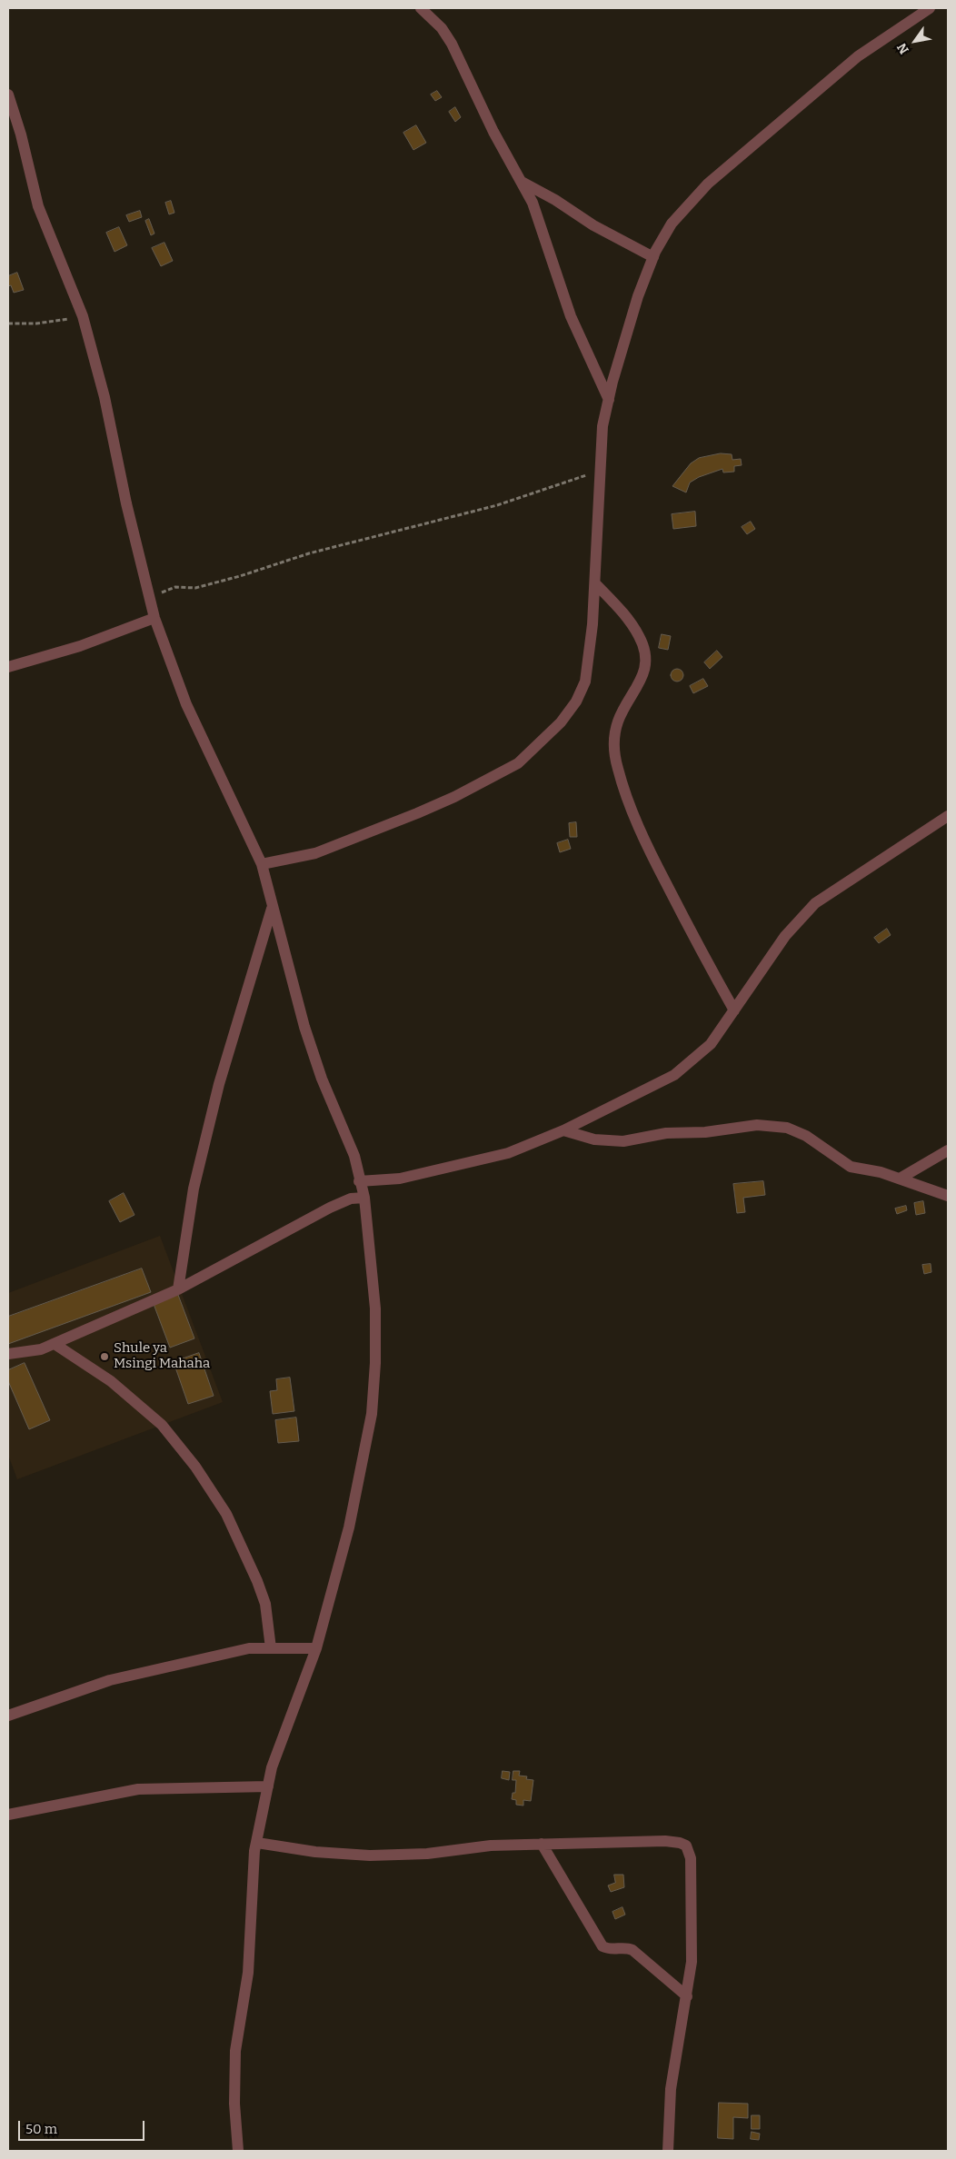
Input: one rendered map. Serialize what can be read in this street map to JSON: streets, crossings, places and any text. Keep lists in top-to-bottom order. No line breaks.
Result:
{"places":["Shule ya Msingi Mahaha"],"scale_bar":"50 m","north":"bottom left"}
